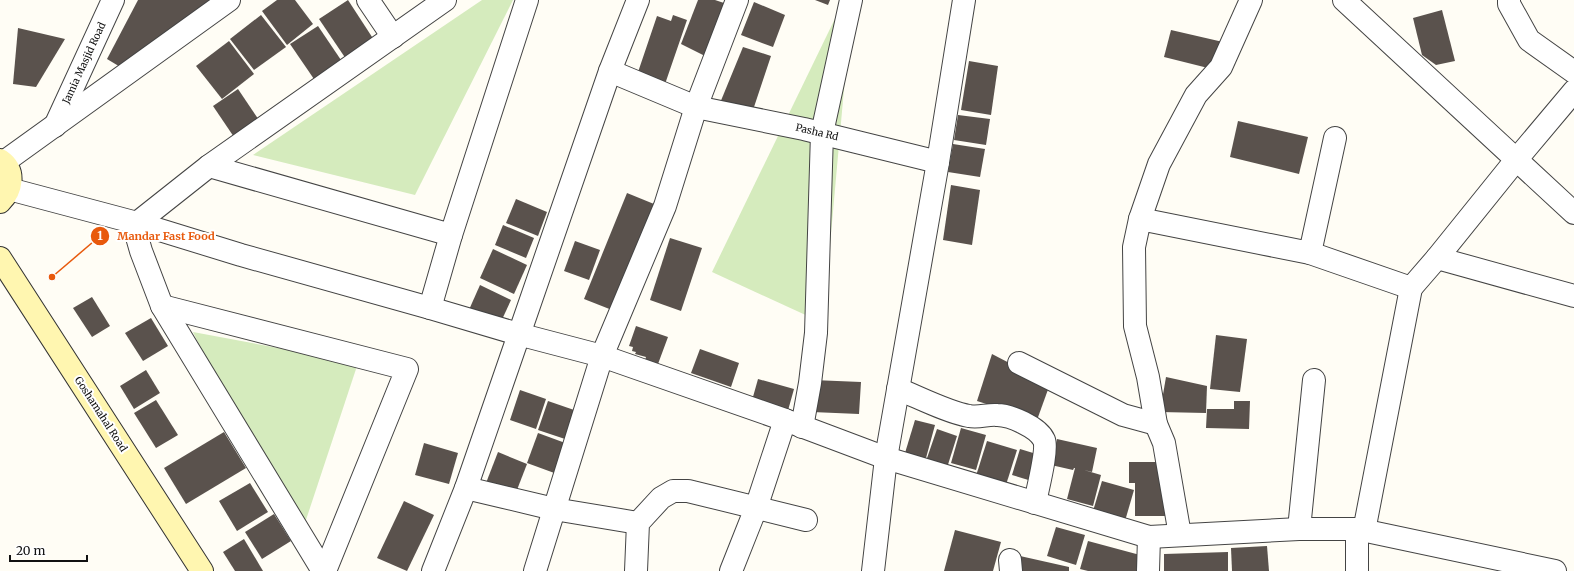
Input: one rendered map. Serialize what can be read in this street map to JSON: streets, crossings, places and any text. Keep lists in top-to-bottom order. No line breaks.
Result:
{"streets":{"main road":["Goshamahal Road"],"street":["Jamia Masjid Road","Pasha Rd"]},"places":["Mandar Fast Food"],"scale_bar":"20 m"}
